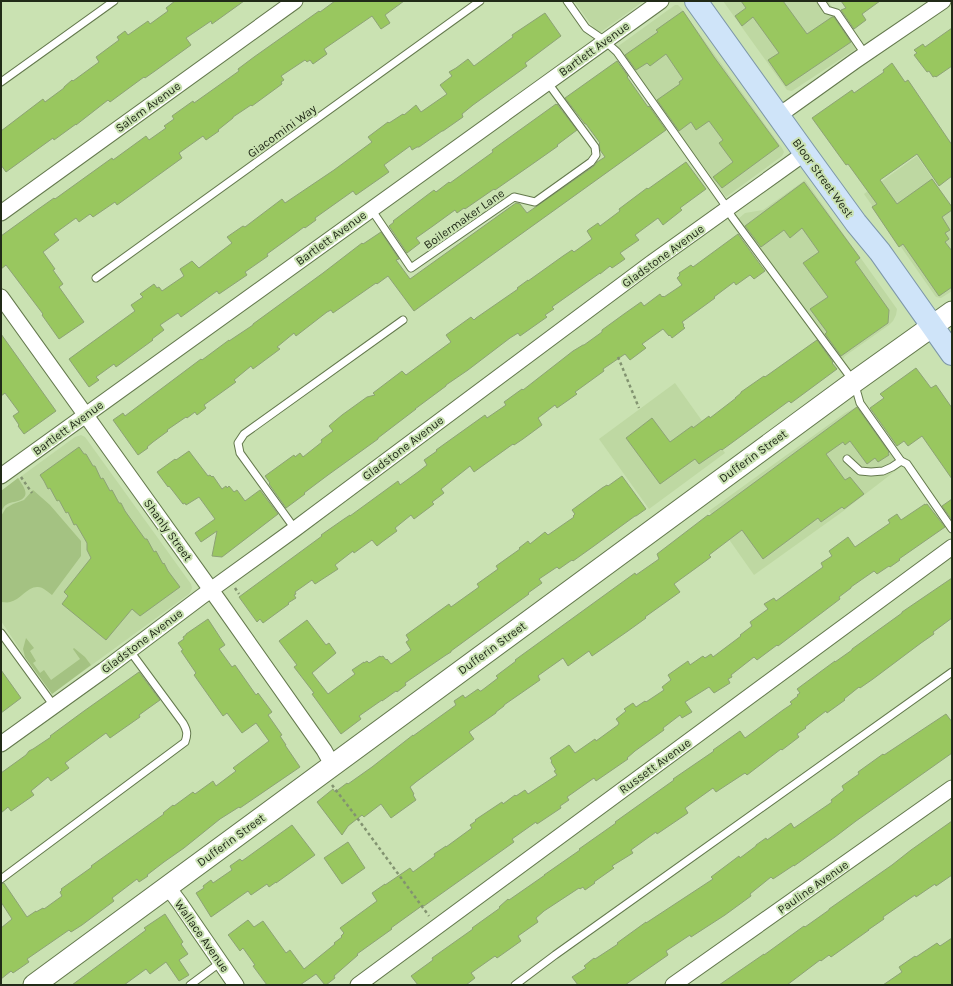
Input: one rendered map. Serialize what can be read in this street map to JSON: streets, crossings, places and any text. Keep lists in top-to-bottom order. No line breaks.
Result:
{"streets":{"main road":["Bloor Street West","Dufferin Street"],"street":["Bartlett Avenue","Salem Avenue","Gladstone Avenue","Shanly Street","Russett Avenue","Pauline Avenue","Wallace Avenue"],"lane":["Giacomini Way","Boilermaker Lane"]},"crossings":[["Bartlett Avenue","Boilermaker Lane"],["Bartlett Avenue","Shanly Street"],["Bloor Street West","Gladstone Avenue"],["Bloor Street West","Dufferin Street"],["Gladstone Avenue","Shanly Street"],["Dufferin Street","Shanly Street"],["Dufferin Street","Wallace Avenue"]]}
